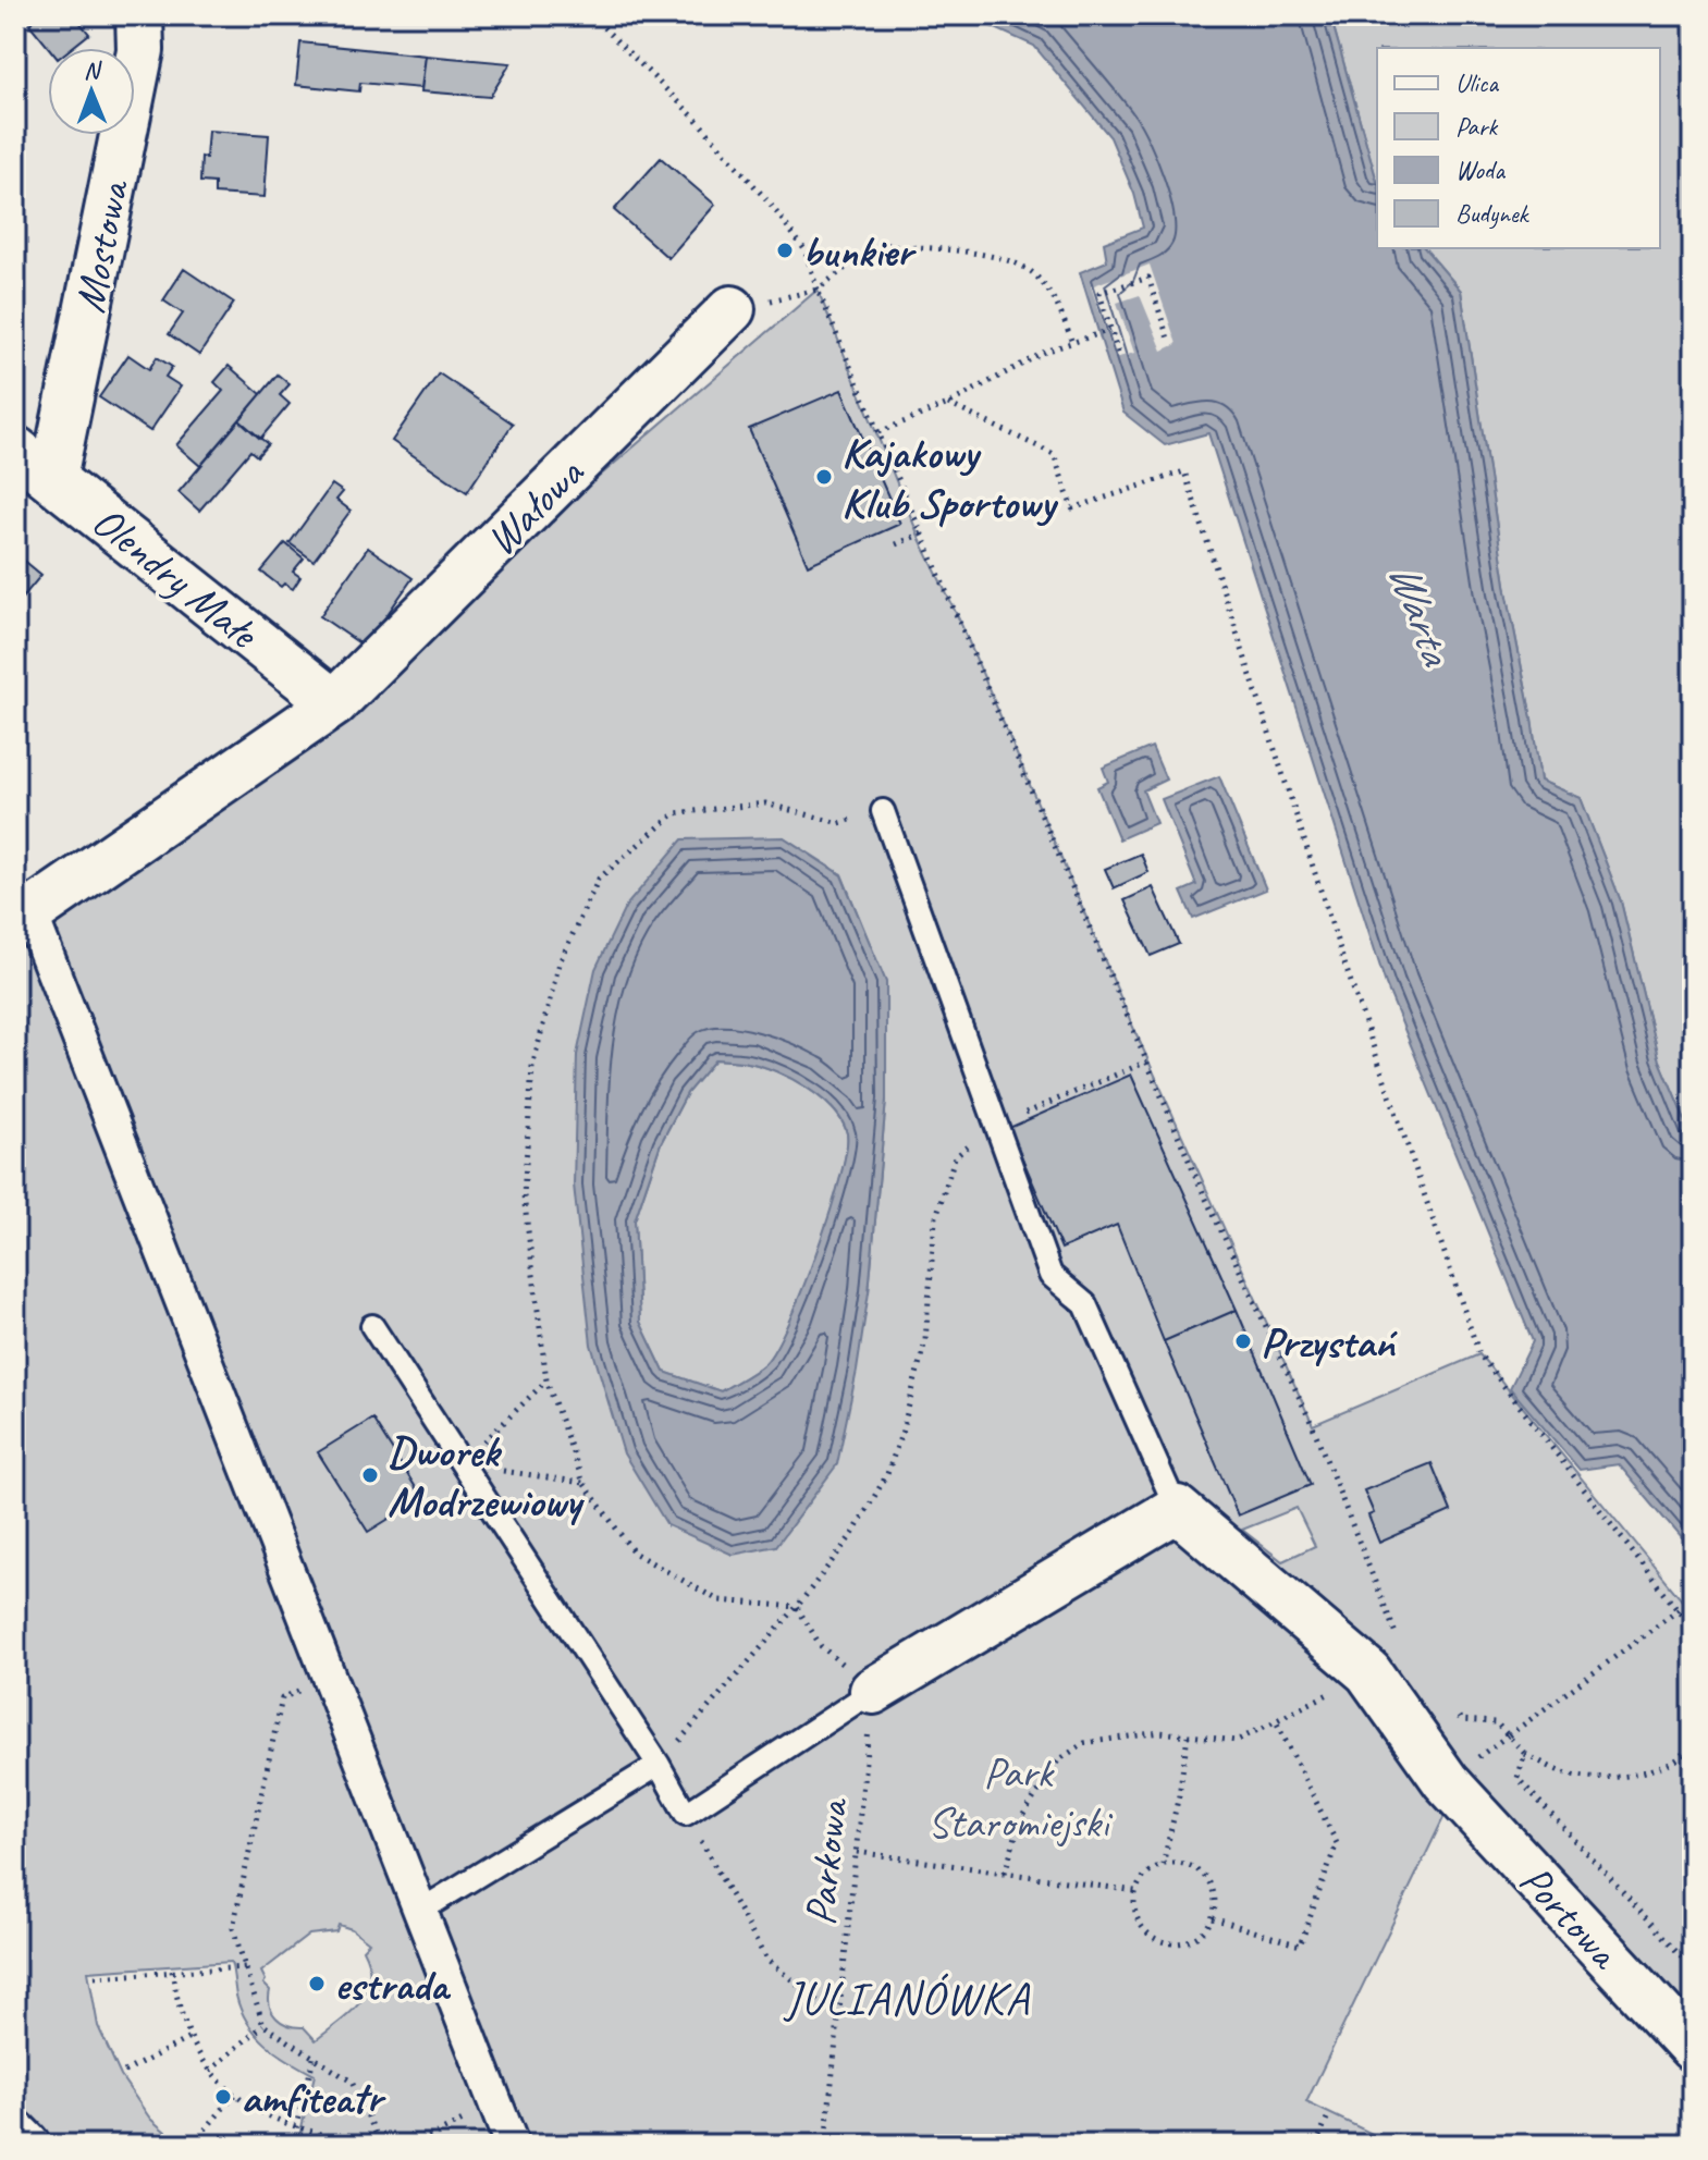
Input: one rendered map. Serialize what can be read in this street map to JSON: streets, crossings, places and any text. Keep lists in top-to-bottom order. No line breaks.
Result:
{"streets":{"street":["Mostowa","Wałowa","Olendry Małe","Portowa"],"path":["Parkowa"]},"crossings":[["Mostowa","Olendry Małe"],["Wałowa","Olendry Małe"]],"districts":["JULIANÓWKA"],"water":["Warta"],"parks":["Park Staromiejski"],"places":["bunkier","Kajakowy Klub Sportowy","Przystań","Dworek Modrzewiowy","estrada","amfiteatr"],"legend":["Ulica","Park","Woda","Budynek"],"north":"top"}
